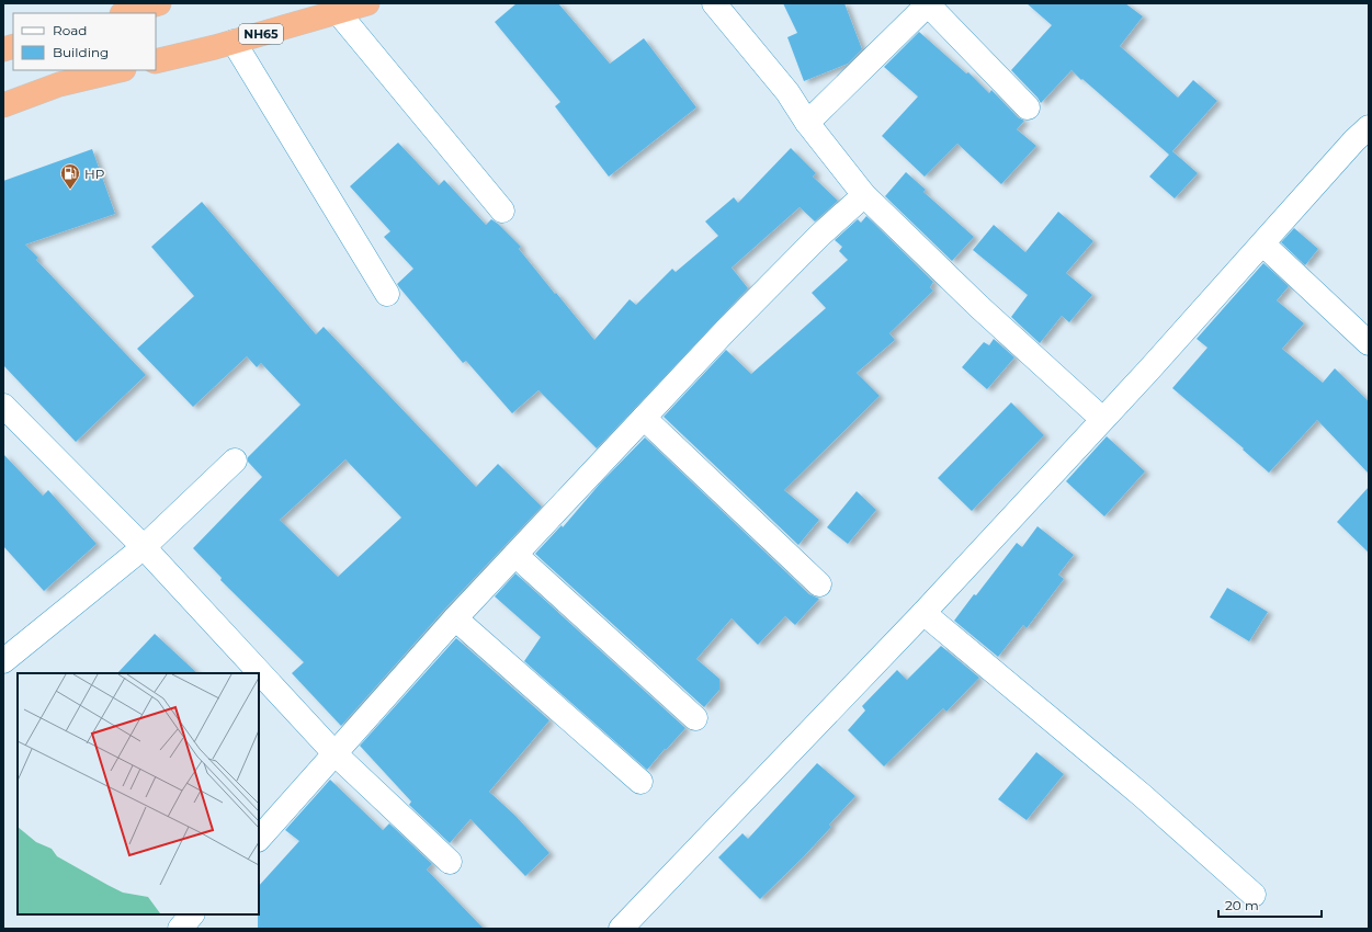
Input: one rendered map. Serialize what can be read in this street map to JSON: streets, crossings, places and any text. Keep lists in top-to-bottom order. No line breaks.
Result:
{"streets":{"highway":["NH65"]},"places":{"fuel station":["HP"]},"legend":["Road","Building"],"scale_bar":"20 m"}
